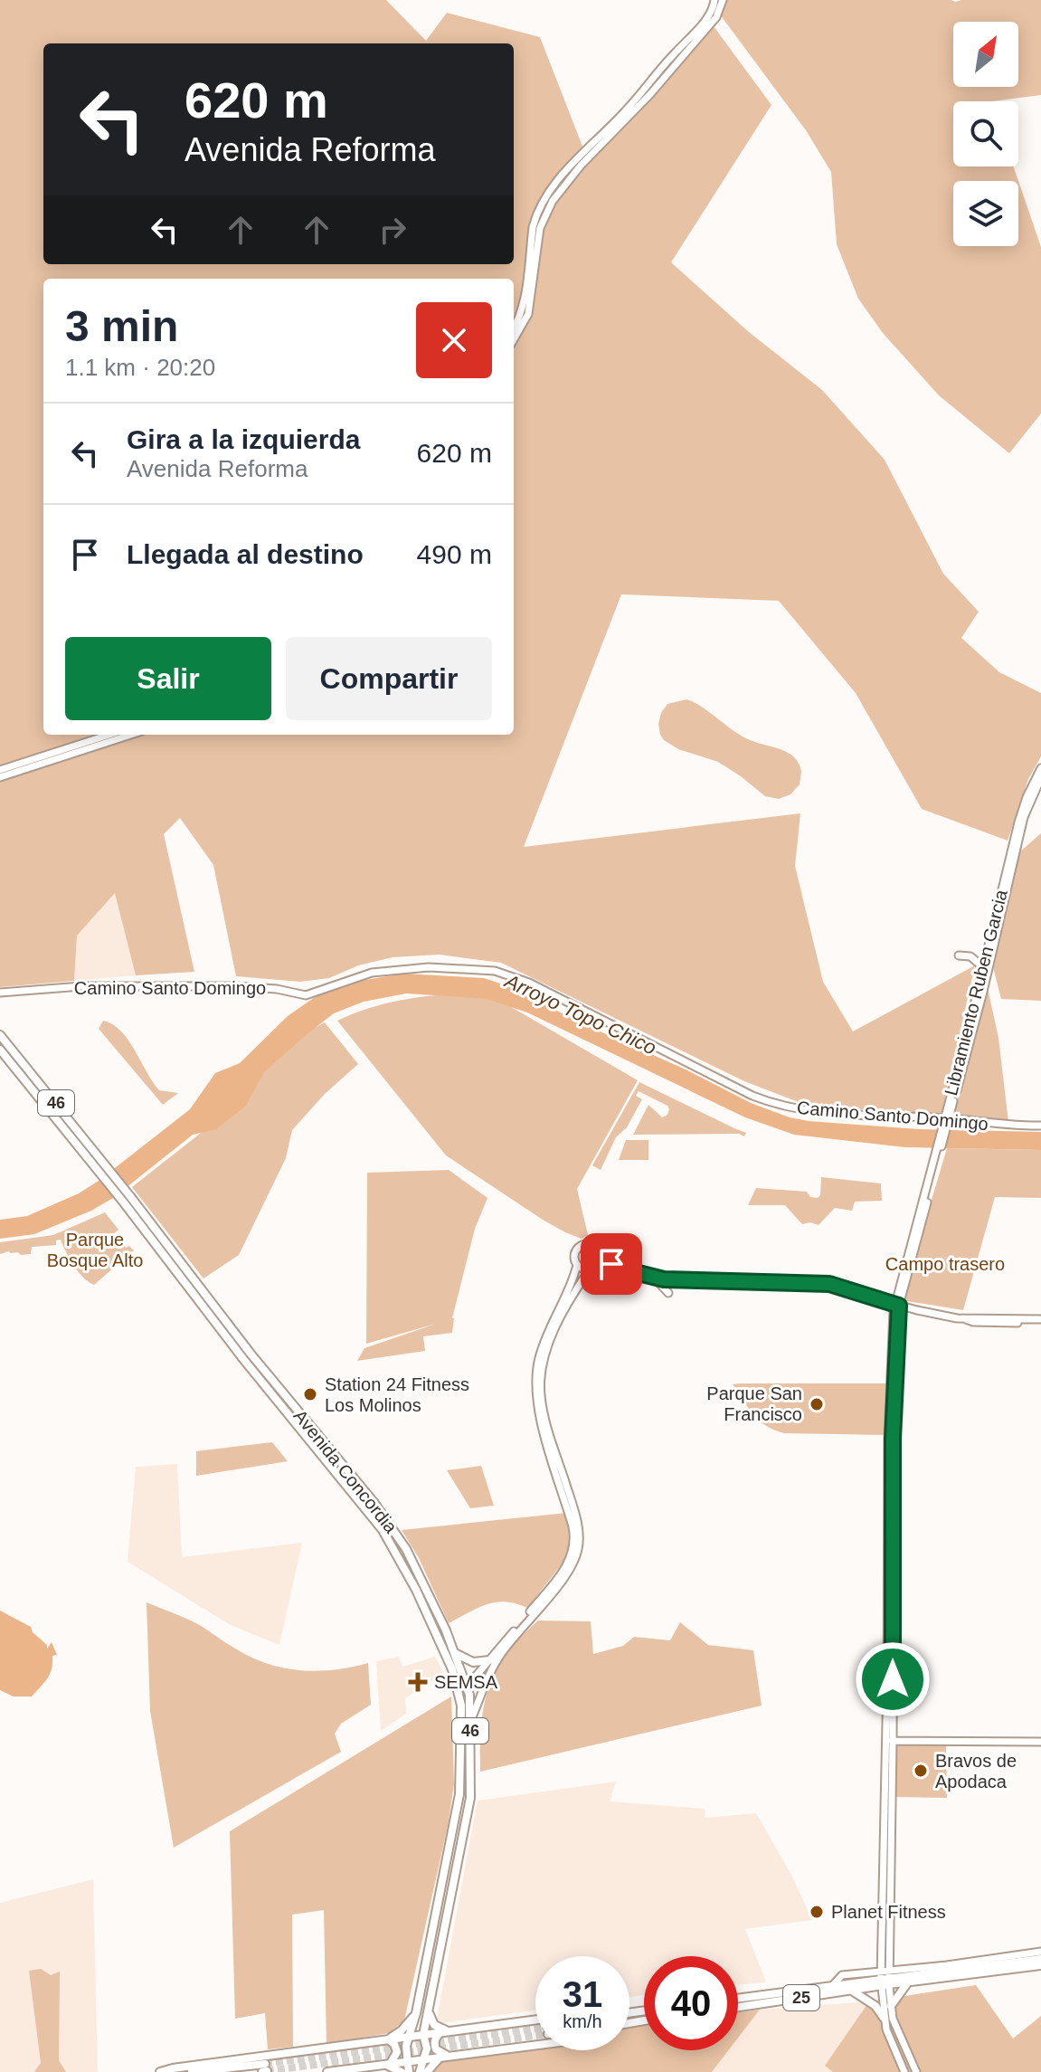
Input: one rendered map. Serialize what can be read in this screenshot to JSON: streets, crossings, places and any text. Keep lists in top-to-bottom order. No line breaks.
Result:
{"streets":{"main road":["46","Avenida Concordia","25"],"street":["Camino Santo Domingo","Libramiento Ruben Garcia"]},"crossings":[["Camino Santo Domingo","Libramiento Ruben Garcia"]],"water":["Arroyo Topo Chico"],"parks":["Parque Bosque Alto","Campo trasero"],"places":{"other":["Station 24 Fitness Los Molinos","Parque San Francisco","Bravos de Apodaca","Planet Fitness"],"health":["SEMSA"]},"north":"top right","page":{"turn":["620 m","Avenida Reforma"],"heading":["3 min","1.1 km · 20:20"],"list":[{"name":"Gira a la izquierda","note":"Avenida Reforma","value":"620 m"},{"name":"Llegada al destino","value":"490 m"}],"buttons":["Salir","Compartir"],"speed":"31 km/h","limit":"40"}}
